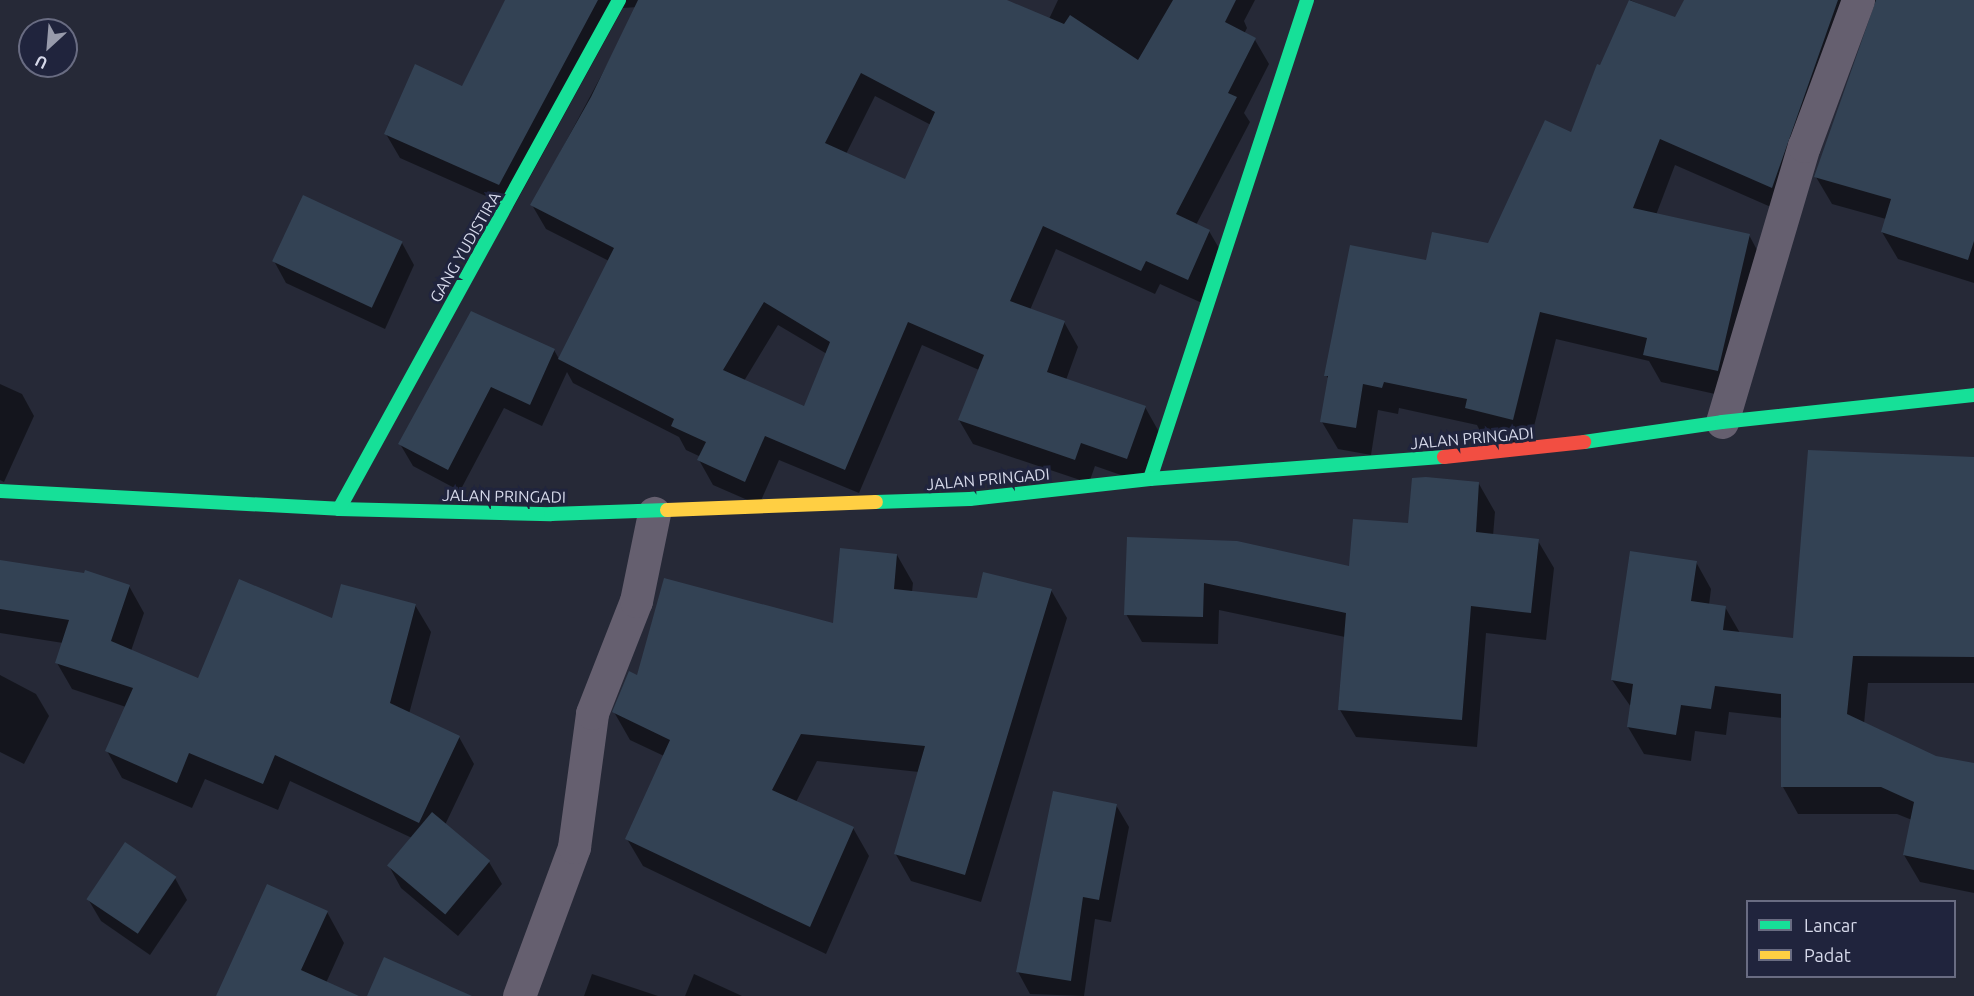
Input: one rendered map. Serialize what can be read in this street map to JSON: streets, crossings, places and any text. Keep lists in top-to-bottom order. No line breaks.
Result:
{"streets":{"street":["GANG YUDISTIRA","JALAN PRINGADI"]},"crossings":[["GANG YUDISTIRA","JALAN PRINGADI"]],"legend":["Lancar","Padat"],"north":"bottom left"}
